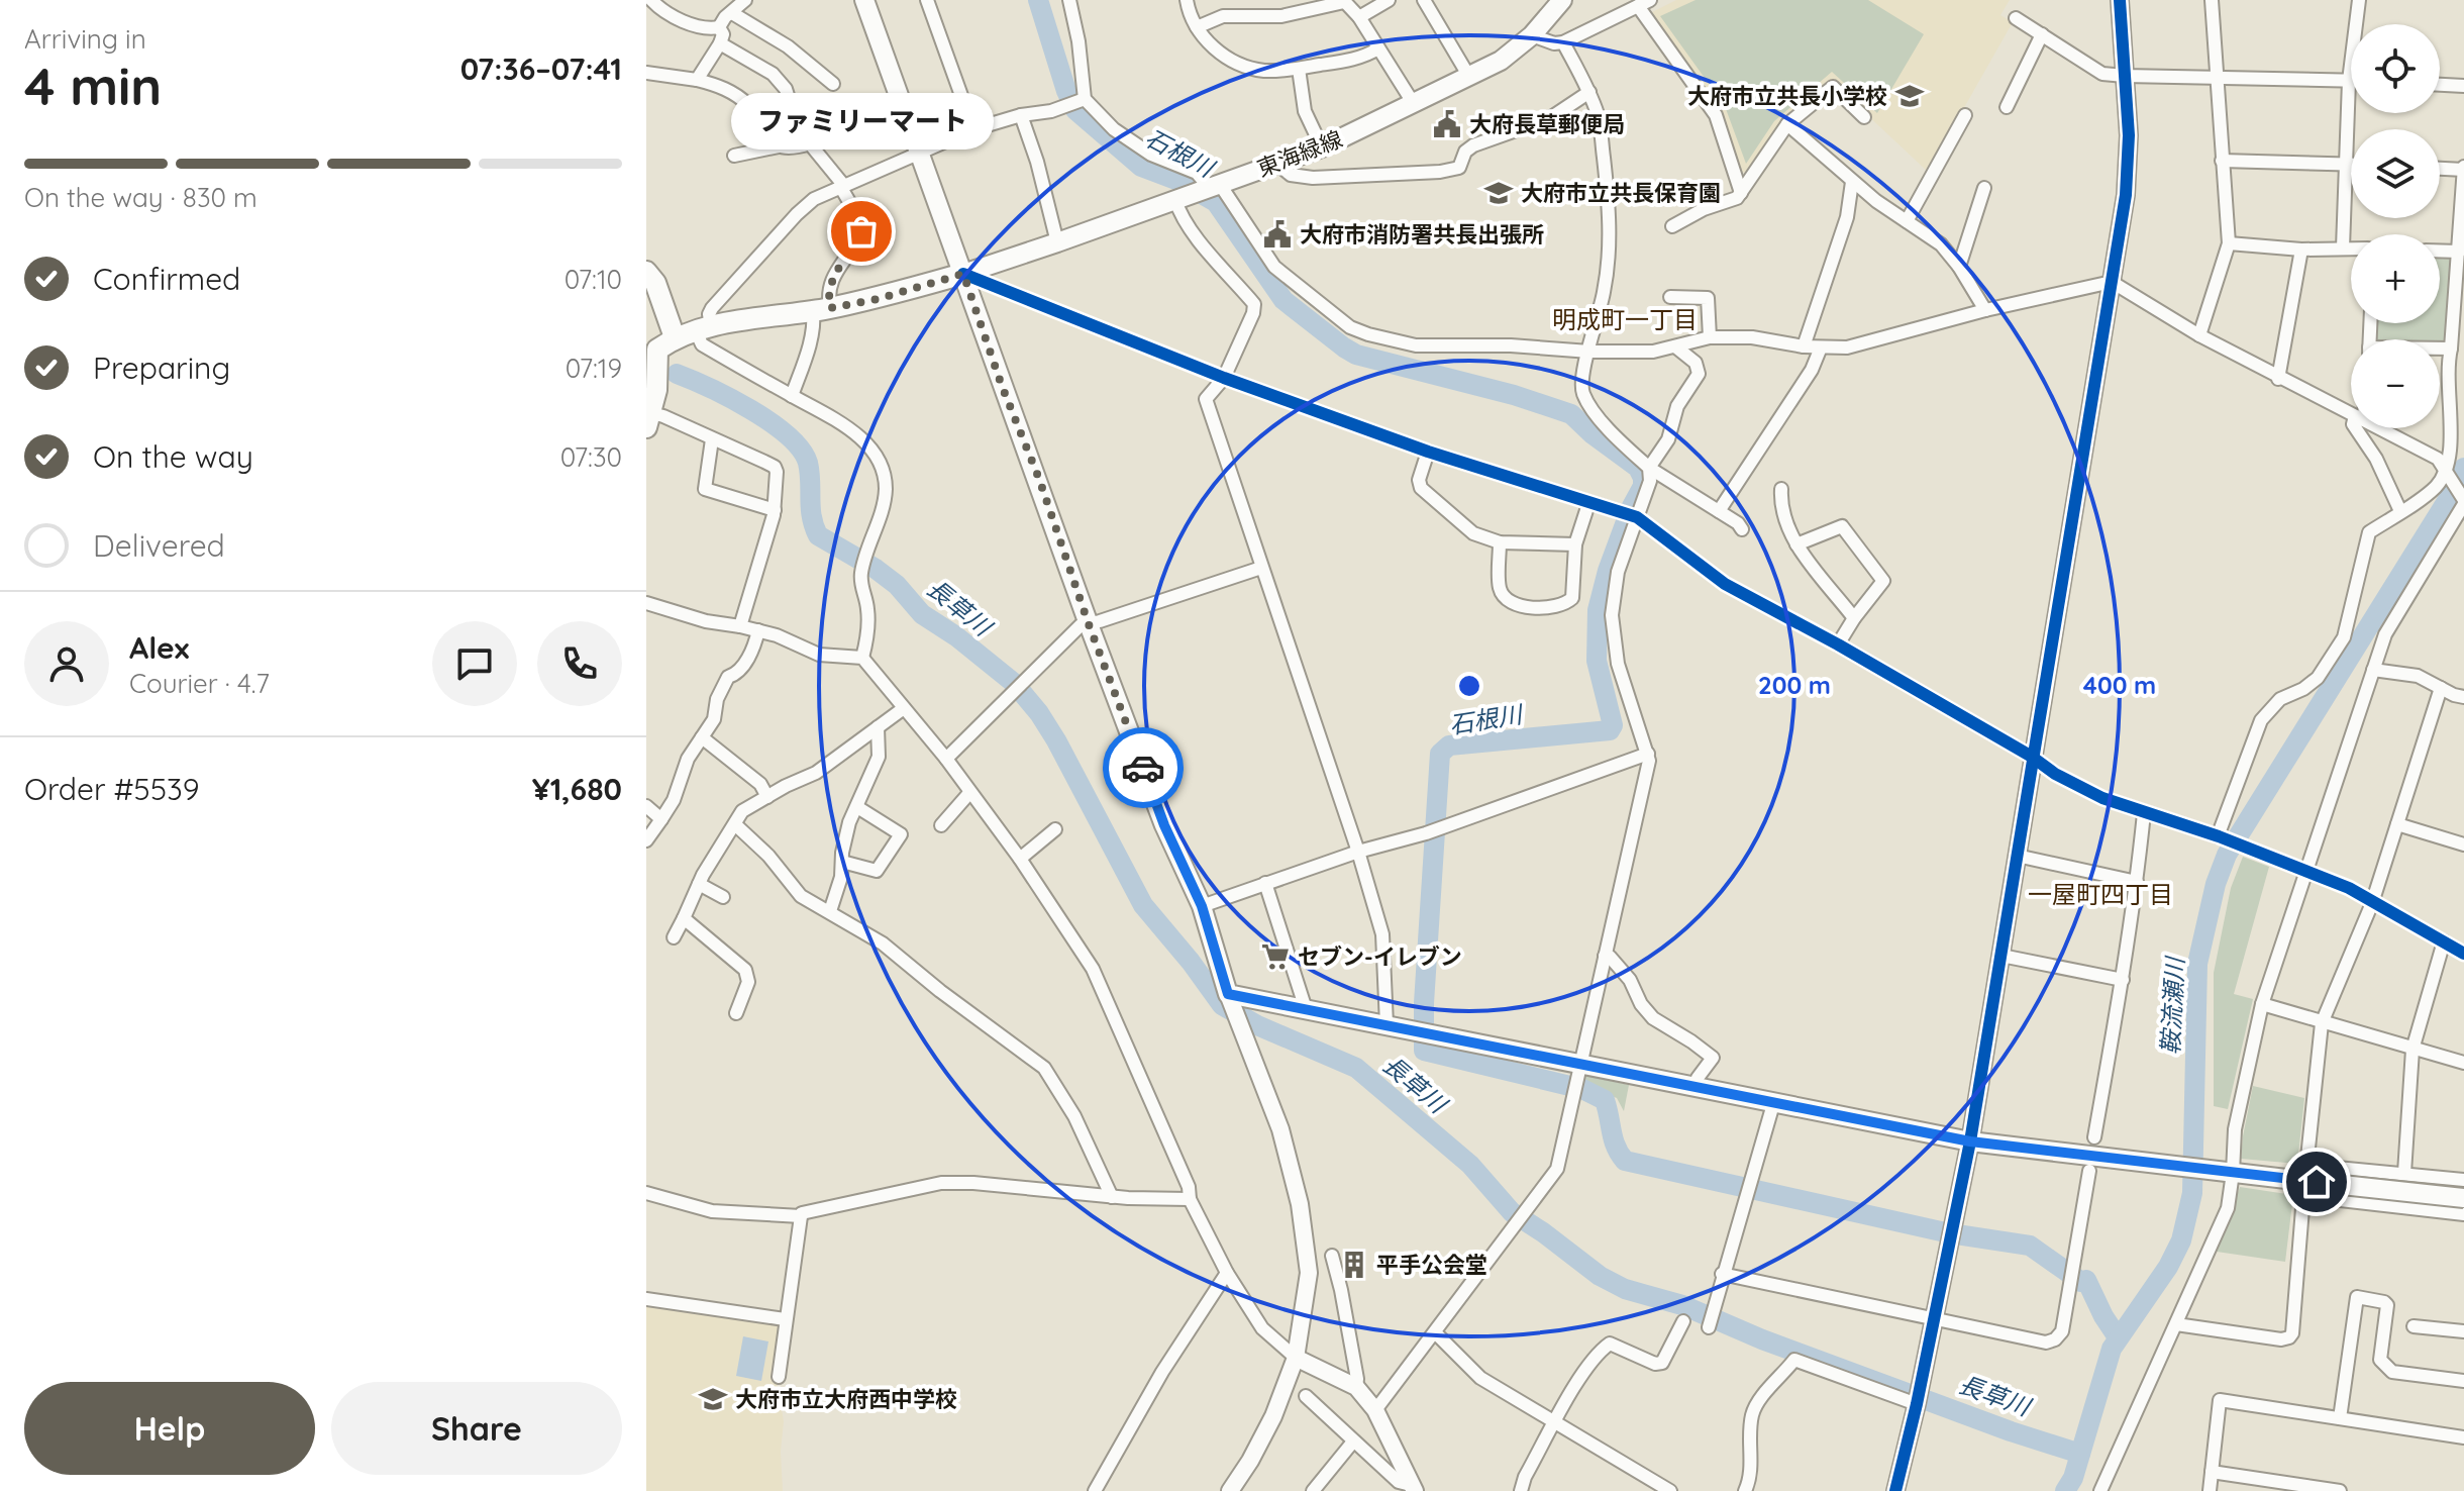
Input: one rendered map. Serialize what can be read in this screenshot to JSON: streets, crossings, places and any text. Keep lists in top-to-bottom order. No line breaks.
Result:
{"streets":{"main road":["東海緑線"]},"districts":["明成町一丁目","一屋町四丁目"],"water":["石根川","長草川","鞍流瀬川"],"places":{"school or university":["大府市立共長小学校","大府市立共長保育園","大府市立大府西中学校"],"public building":["大府長草郵便局","大府市消防署共長出張所"],"other":["ファミリーマート"],"supermarket":["セブン-イレブン"],"building":["平手公会堂"]},"page":{"heading":["4 min","Arriving in","07:36–07:41"],"panel":["Alex","Courier · 4.7","Order #5539","¥1,680"],"map_buttons":["+","−"],"bubble":"ファミリーマート","bar":"On the way · 830 m","list":[["Confirmed","07:10"],["Preparing","07:19"],["On the way","07:30"],"Delivered"],"buttons":["Help","Share"]},"rings":["200 m","400 m"]}
